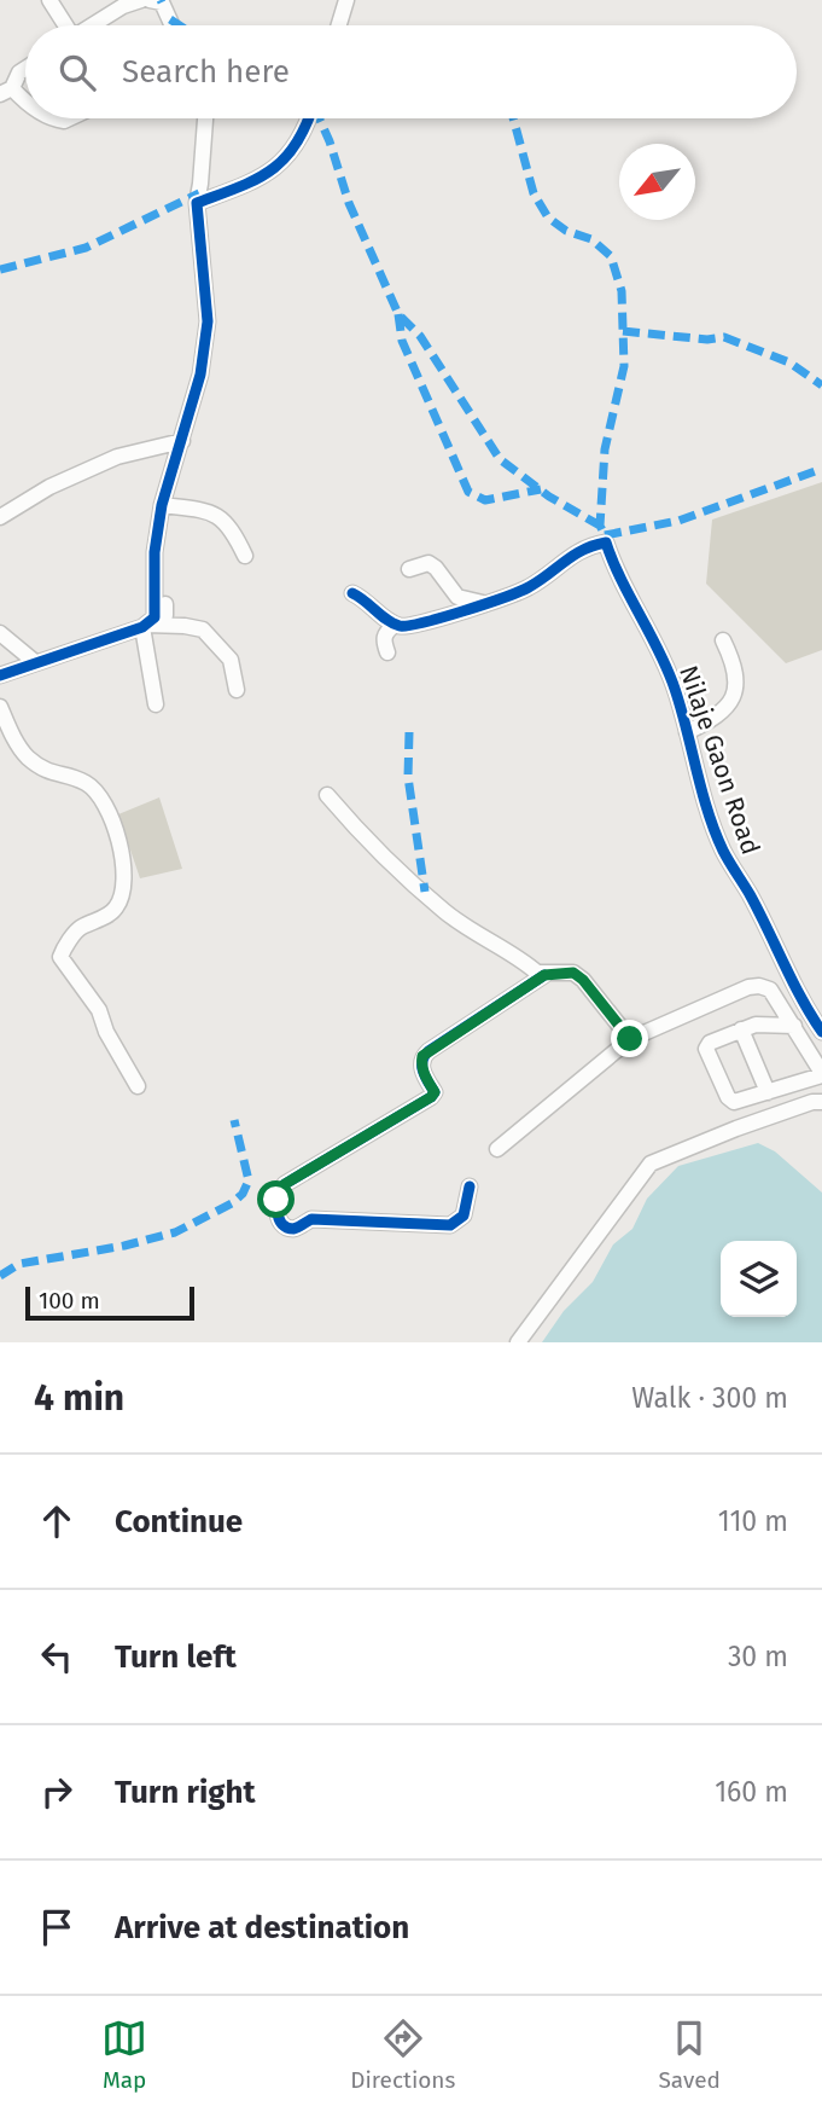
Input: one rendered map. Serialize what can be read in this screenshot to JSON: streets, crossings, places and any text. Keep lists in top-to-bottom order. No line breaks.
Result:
{"streets":{"street":["Nilaje Gaon Road"]},"scale_bar":"100 m","north":"bottom left","page":{"search":"Search here","scale":"100 m","heading":["4 min","Walk · 300 m"],"list":[["Continue","110 m"],["Turn left","30 m"],["Turn right","160 m"],"Arrive at destination"],"nav":["Map","Directions","Saved"]}}
